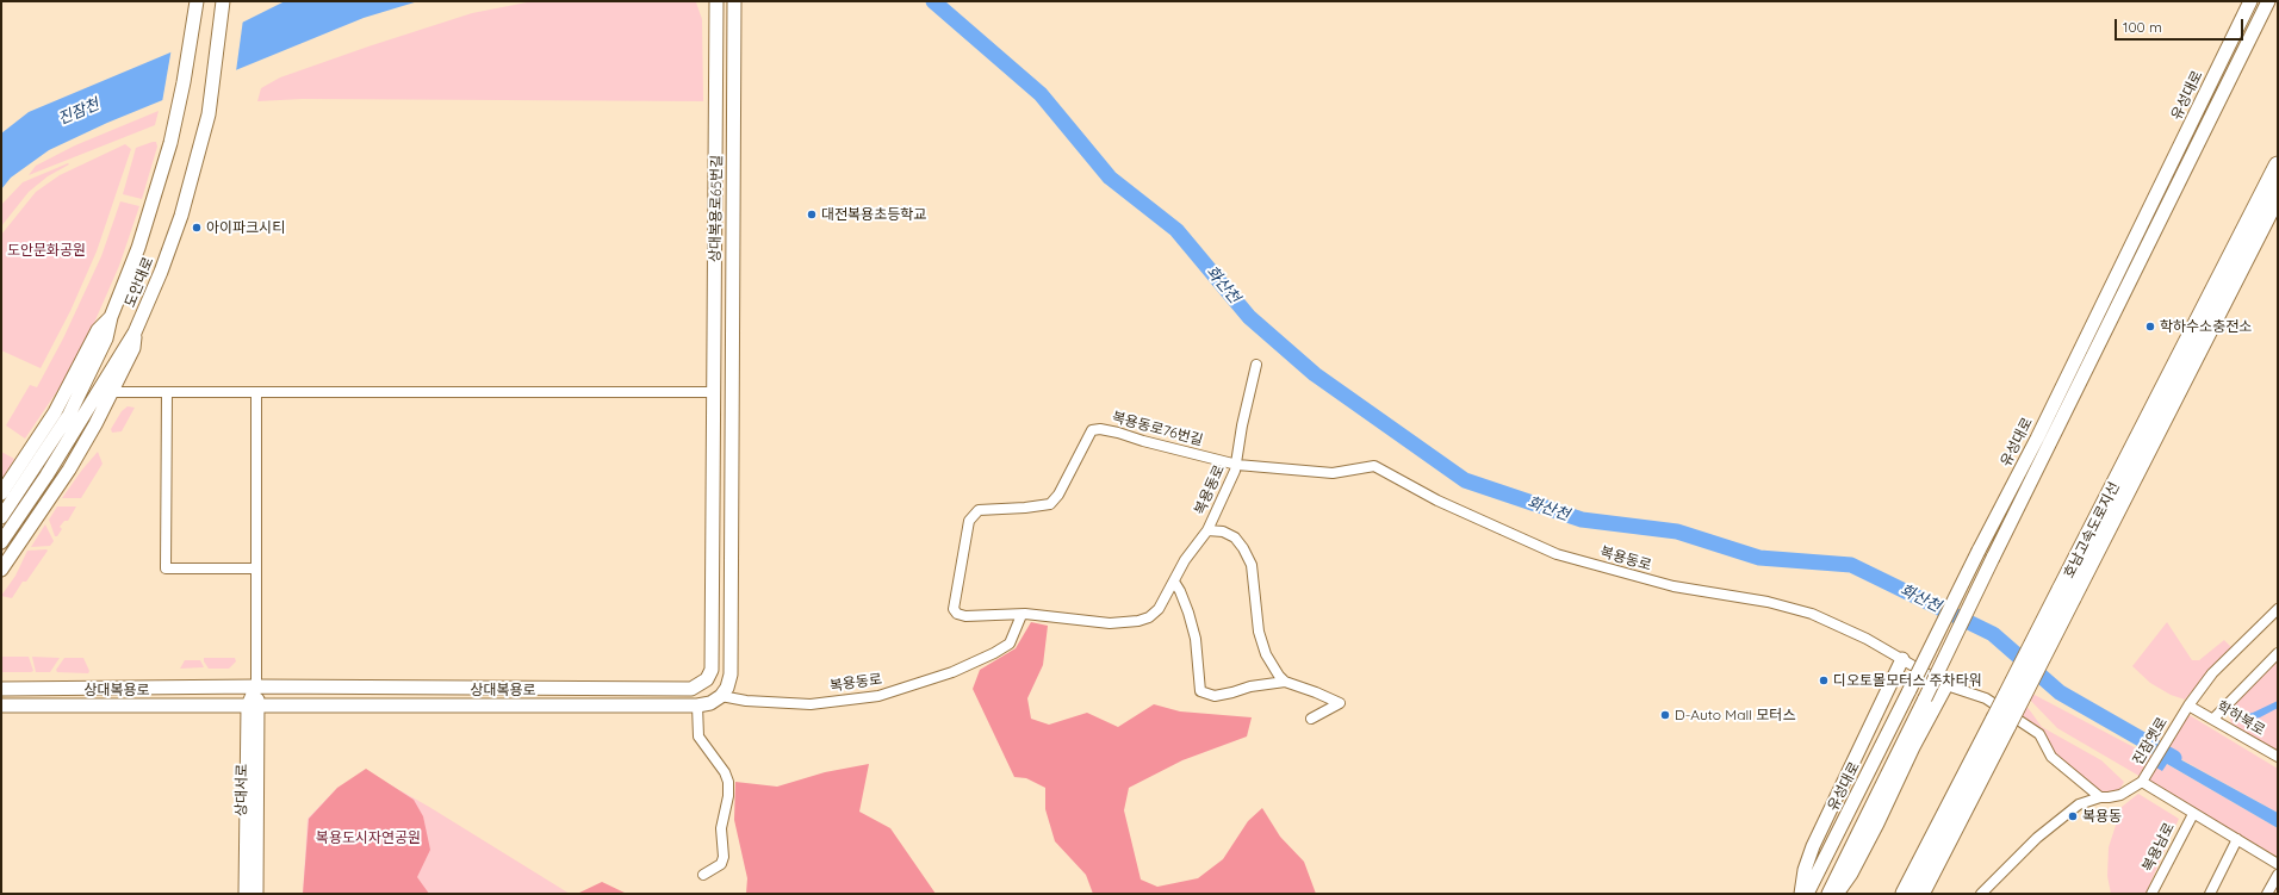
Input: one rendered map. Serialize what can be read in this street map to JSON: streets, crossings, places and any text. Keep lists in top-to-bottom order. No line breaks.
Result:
{"streets":{"highway":["호남고속도로지선"],"street":["유성대로","상대복용로65번길","도안대로","복용동로76번길","복용동로","상대복용로","학하북로","진잠옛로","상대서로","복용남로"]},"crossings":[["상대복용로65번길","복용동로"],["상대복용로65번길","상대복용로"],["복용동로76번길","복용동로"],["복용동로","상대복용로"],["복용동로","진잠옛로"],["상대복용로","상대서로"],["학하북로","진잠옛로"],["진잠옛로","복용남로"]],"water":["진잠천","화산천"],"parks":["도안문화공원","복용도시자연공원"],"places":["대전복용초등학교","아이파크시티","학하수소충전소","디오토몰모터스 주차타워","D-Auto Mall 모터스","복용동"],"scale_bar":"100 m"}
